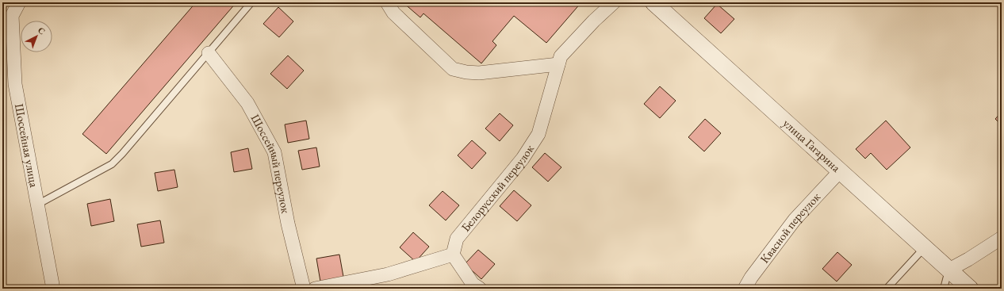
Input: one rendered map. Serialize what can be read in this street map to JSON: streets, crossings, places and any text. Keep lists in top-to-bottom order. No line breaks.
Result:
{"streets":{"street":["Шоссейная улица","улица Гагарина","Шоссейный переулок","Белорусский переулок","Квасной переулок"]},"crossings":[["улица Гагарина","Квасной переулок"]],"north":"top right"}
